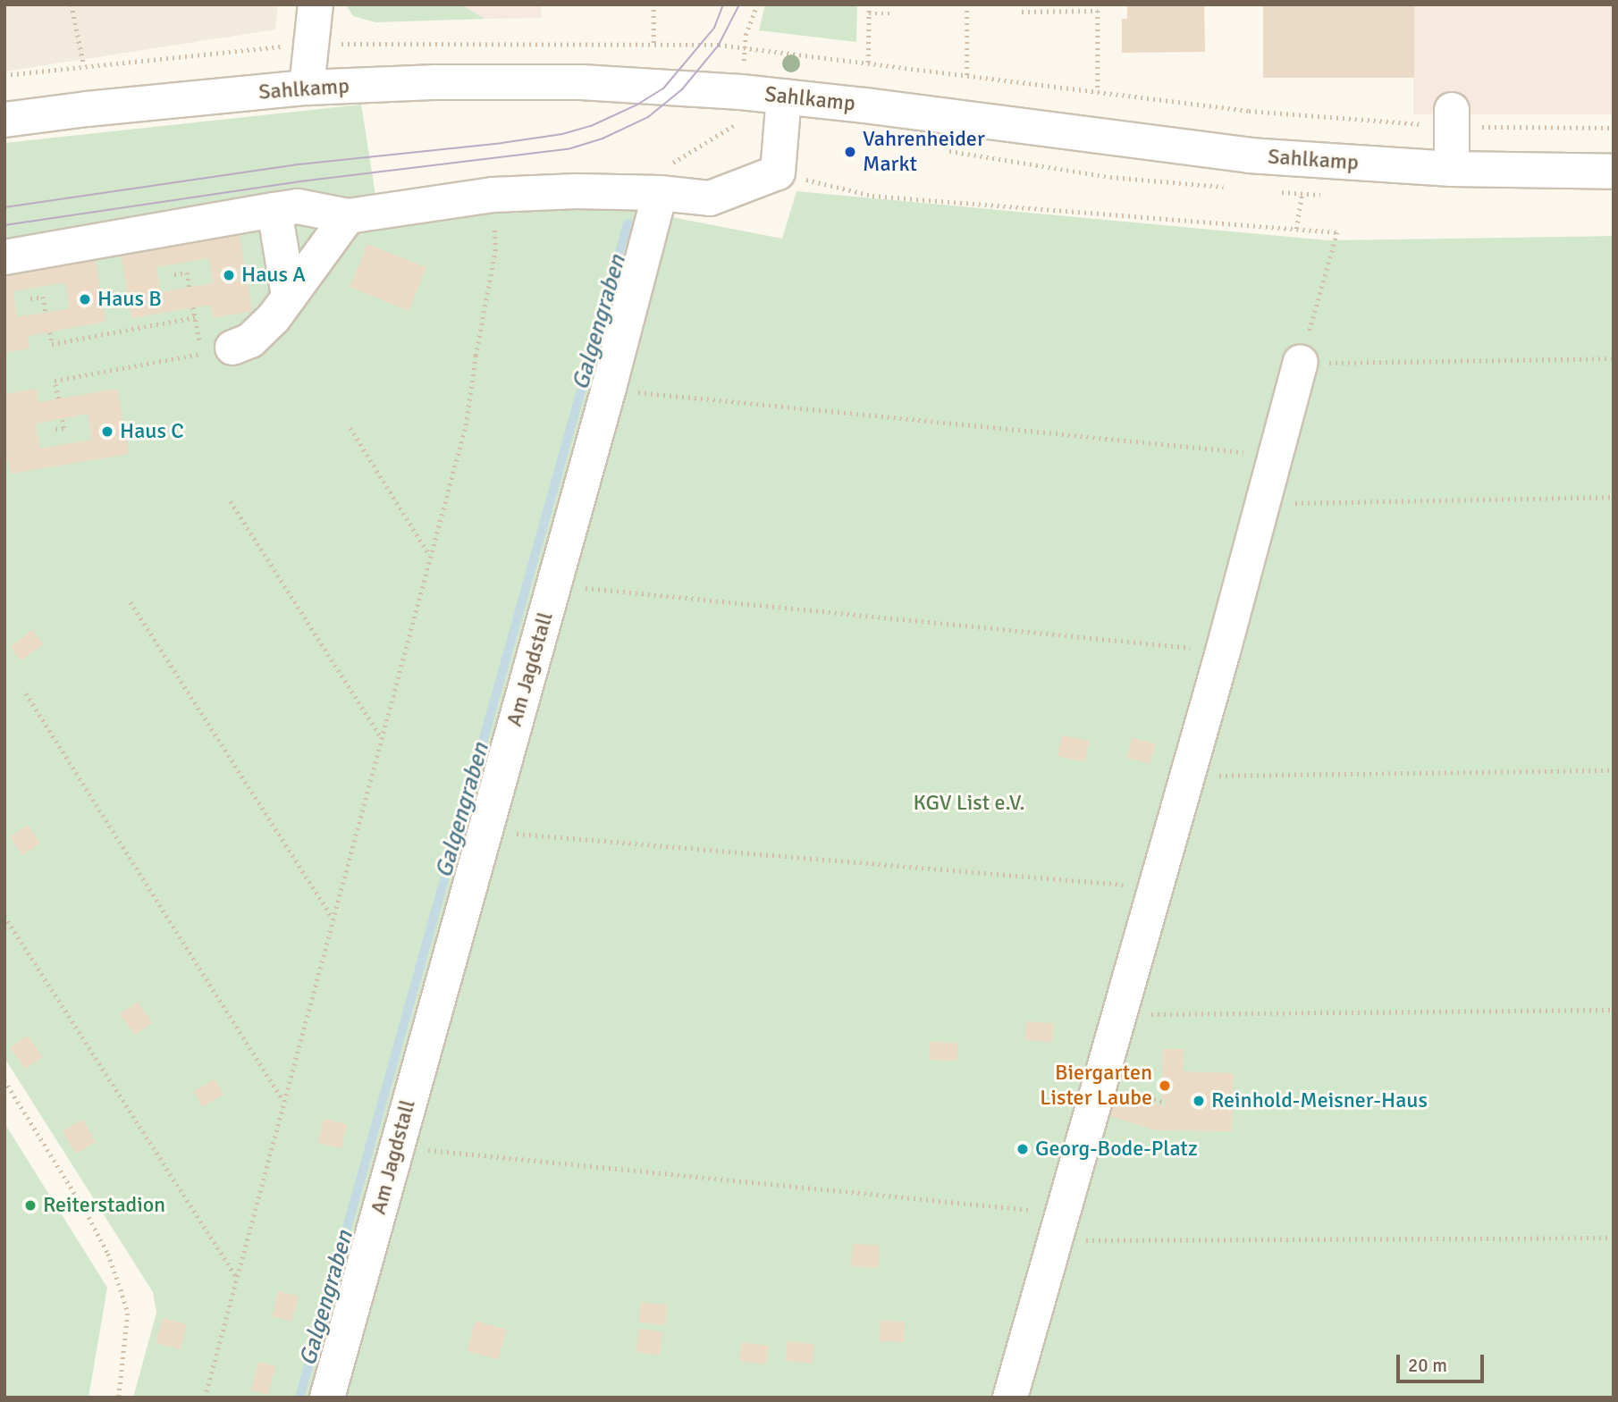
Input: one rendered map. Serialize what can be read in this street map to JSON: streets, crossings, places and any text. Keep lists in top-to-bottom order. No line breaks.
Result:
{"streets":{"street":["Sahlkamp","Am Jagdstall"]},"water":["Galgengraben"],"parks":["KGV List e.V."],"places":["Vahrenheider Markt","Haus A","Haus B","Haus C","Biergarten Lister Laube","Reinhold-Meisner-Haus","Georg-Bode-Platz","Reiterstadion"],"scale_bar":"20 m"}
